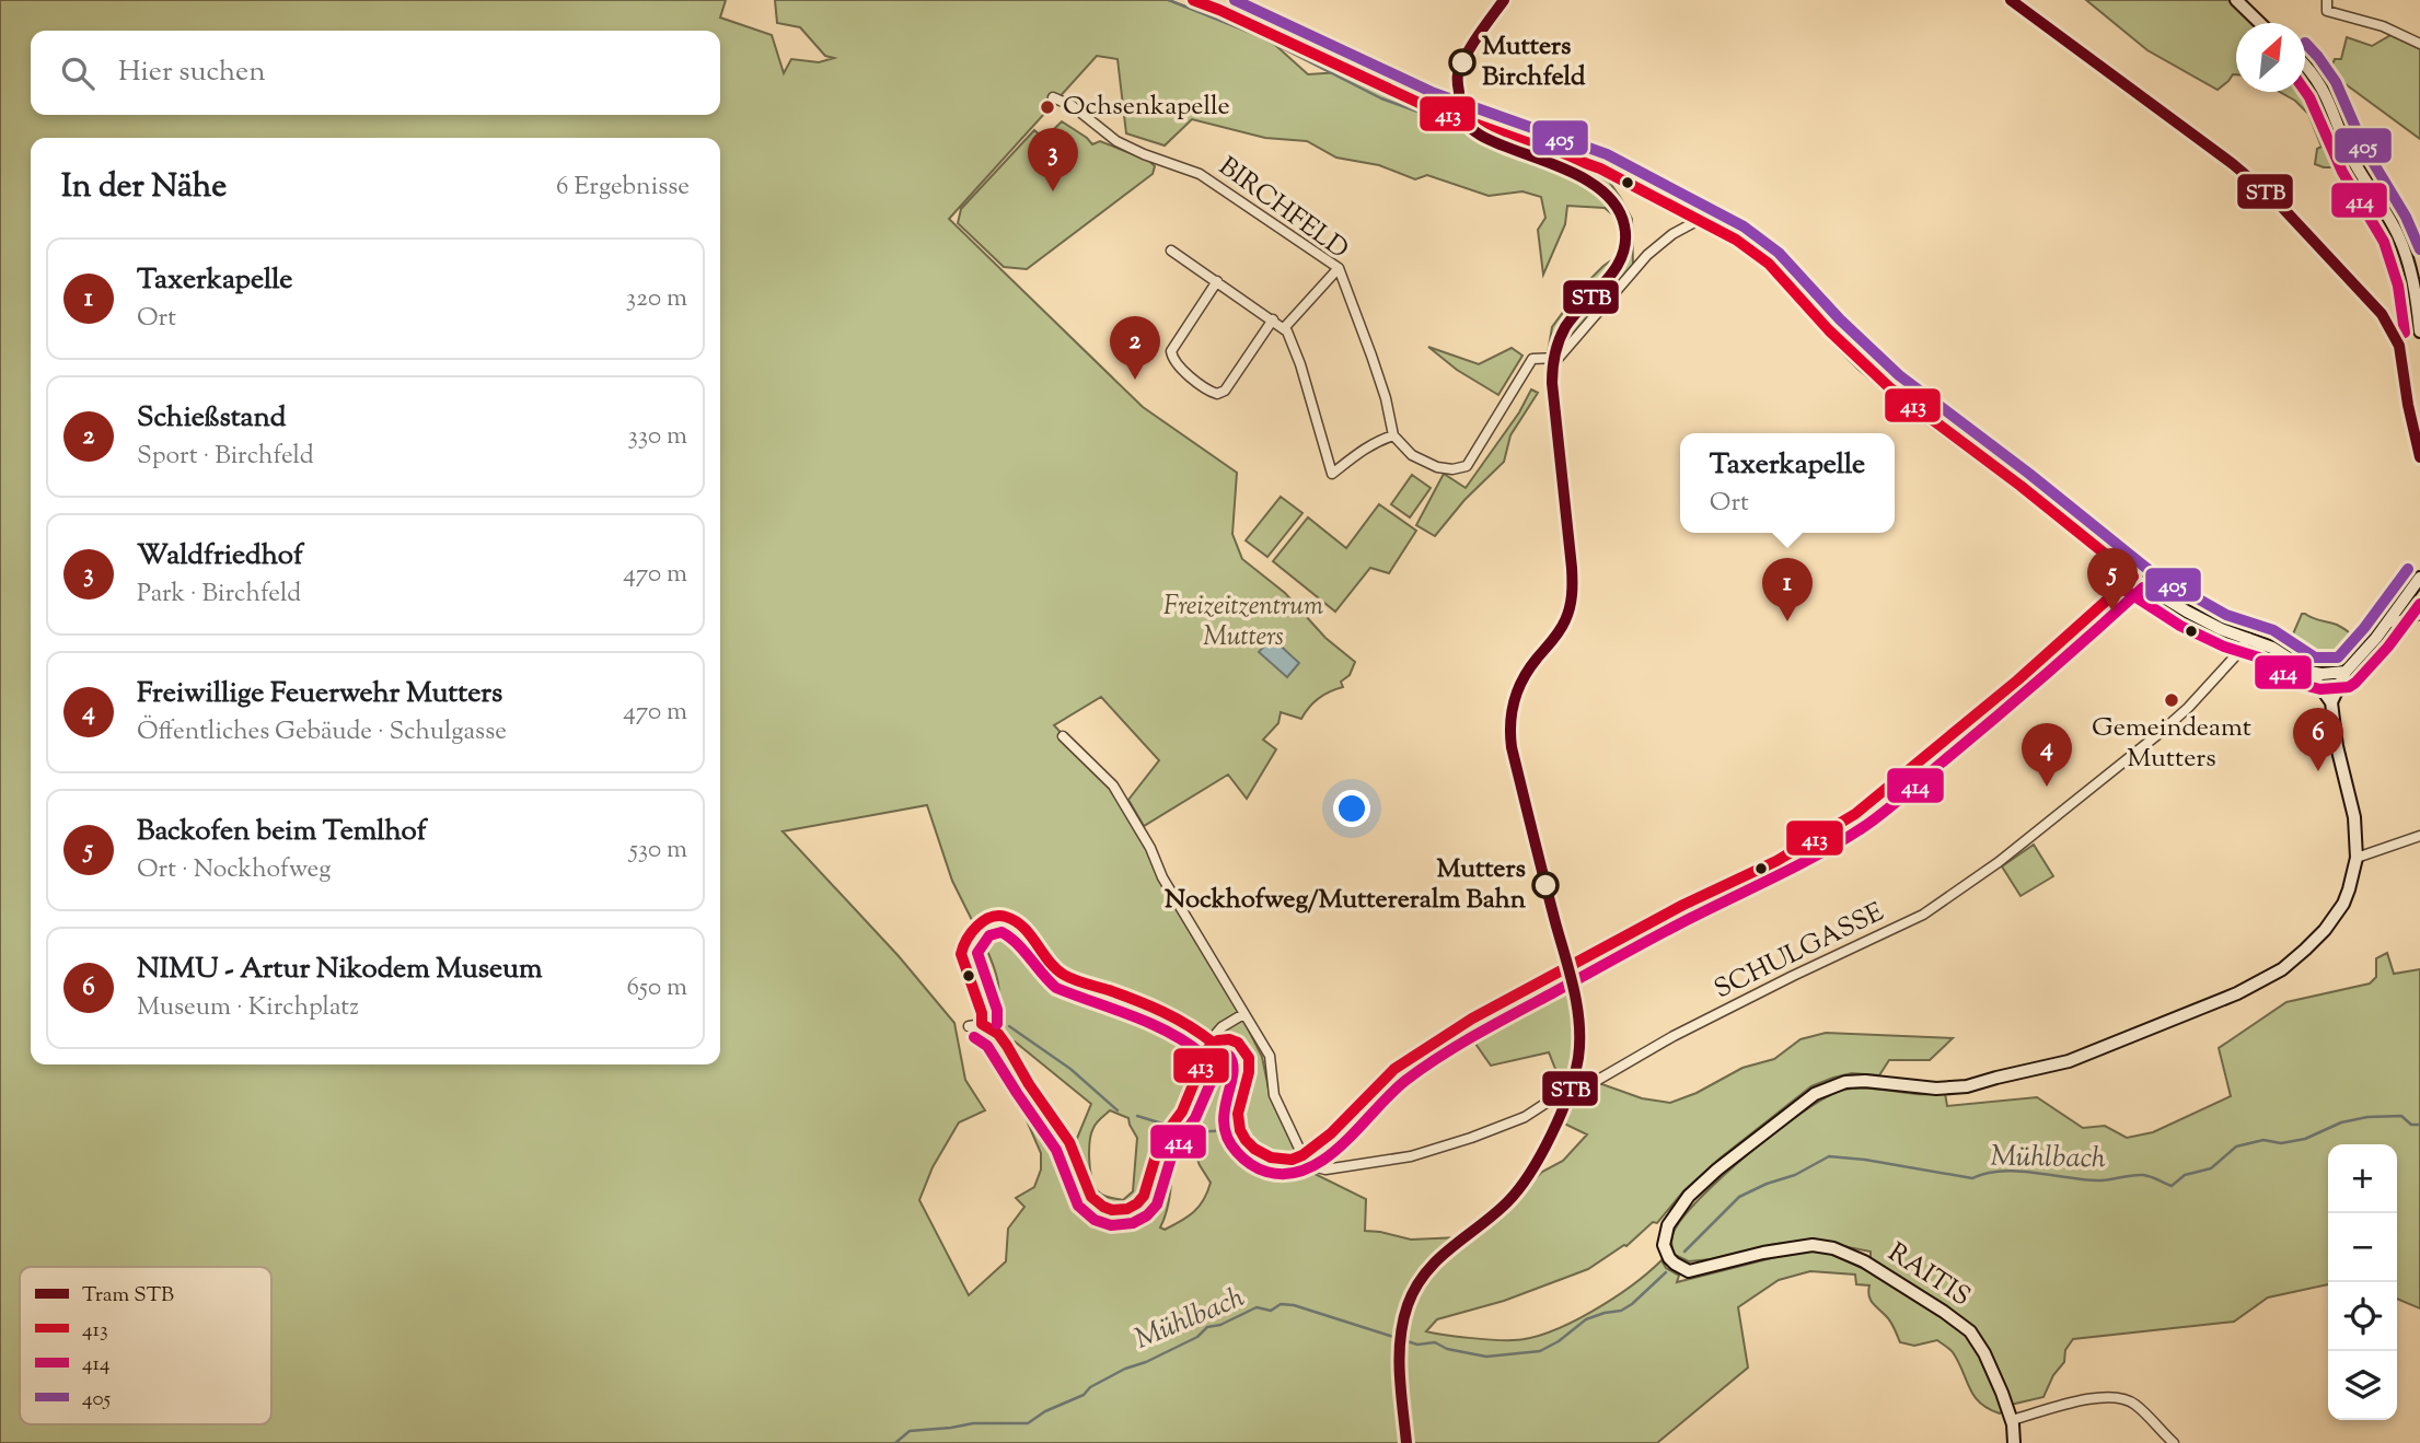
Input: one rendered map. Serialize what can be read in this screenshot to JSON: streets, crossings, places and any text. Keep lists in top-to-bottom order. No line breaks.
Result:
{"streets":{"street":["BIRCHFELD","SCHULGASSE","RAITIS"]},"water":["Mühlbach"],"parks":["Freizeitzentrum Mutters"],"places":["Mutters Birchfeld","Ochsenkapelle","Gemeindeamt Mutters","Mutters Nockhofweg/Muttereralm Bahn"],"lines":["tram line STB","transit line 413","transit line 405","transit line 414"],"legend":["Tram STB","413","414","405"],"north":"top right","page":{"search":"Hier suchen","pins":["3","2","5","1","6","4"],"heading":["In der Nähe","6 Ergebnisse"],"list":[{"mark":"1","name":"Taxerkapelle","note":"Ort","value":"320 m"},{"mark":"2","name":"Schießstand","note":"Sport · Birchfeld","value":"330 m"},{"mark":"3","name":"Waldfriedhof","note":"Park · Birchfeld","value":"470 m"},{"mark":"4","name":"Freiwillige Feuerwehr Mutters","note":"Öffentliches Gebäude · Schulgasse","value":"470 m"},{"mark":"5","name":"Backofen beim Temlhof","note":"Ort · Nockhofweg","value":"530 m"},{"mark":"6","name":"NIMU - Artur Nikodem Museum","note":"Museum · Kirchplatz","value":"650 m"}],"popup":["Taxerkapelle","Ort"],"map_buttons":["+","−"]}}
